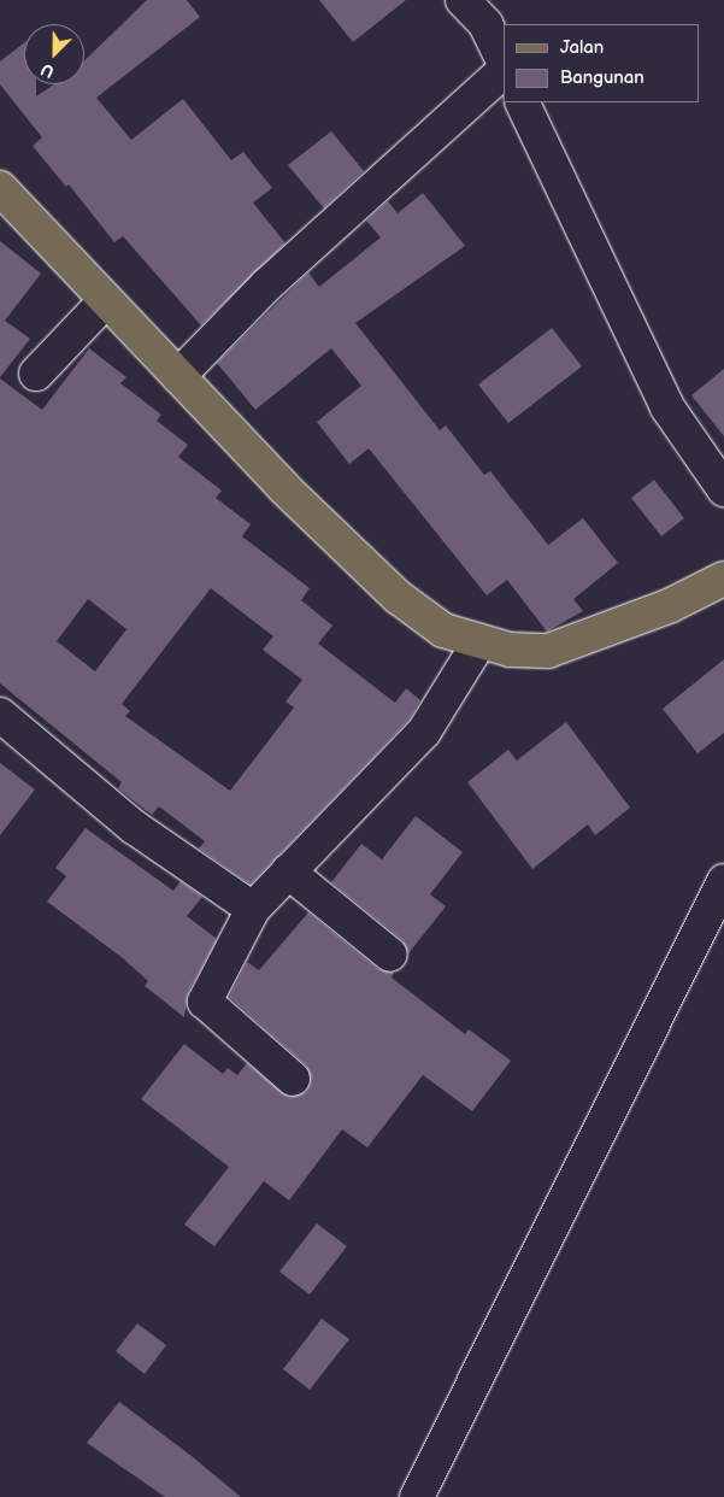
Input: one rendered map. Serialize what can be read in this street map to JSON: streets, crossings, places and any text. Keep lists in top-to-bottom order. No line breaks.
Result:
{"legend":["Jalan","Bangunan"],"north":"bottom left"}
